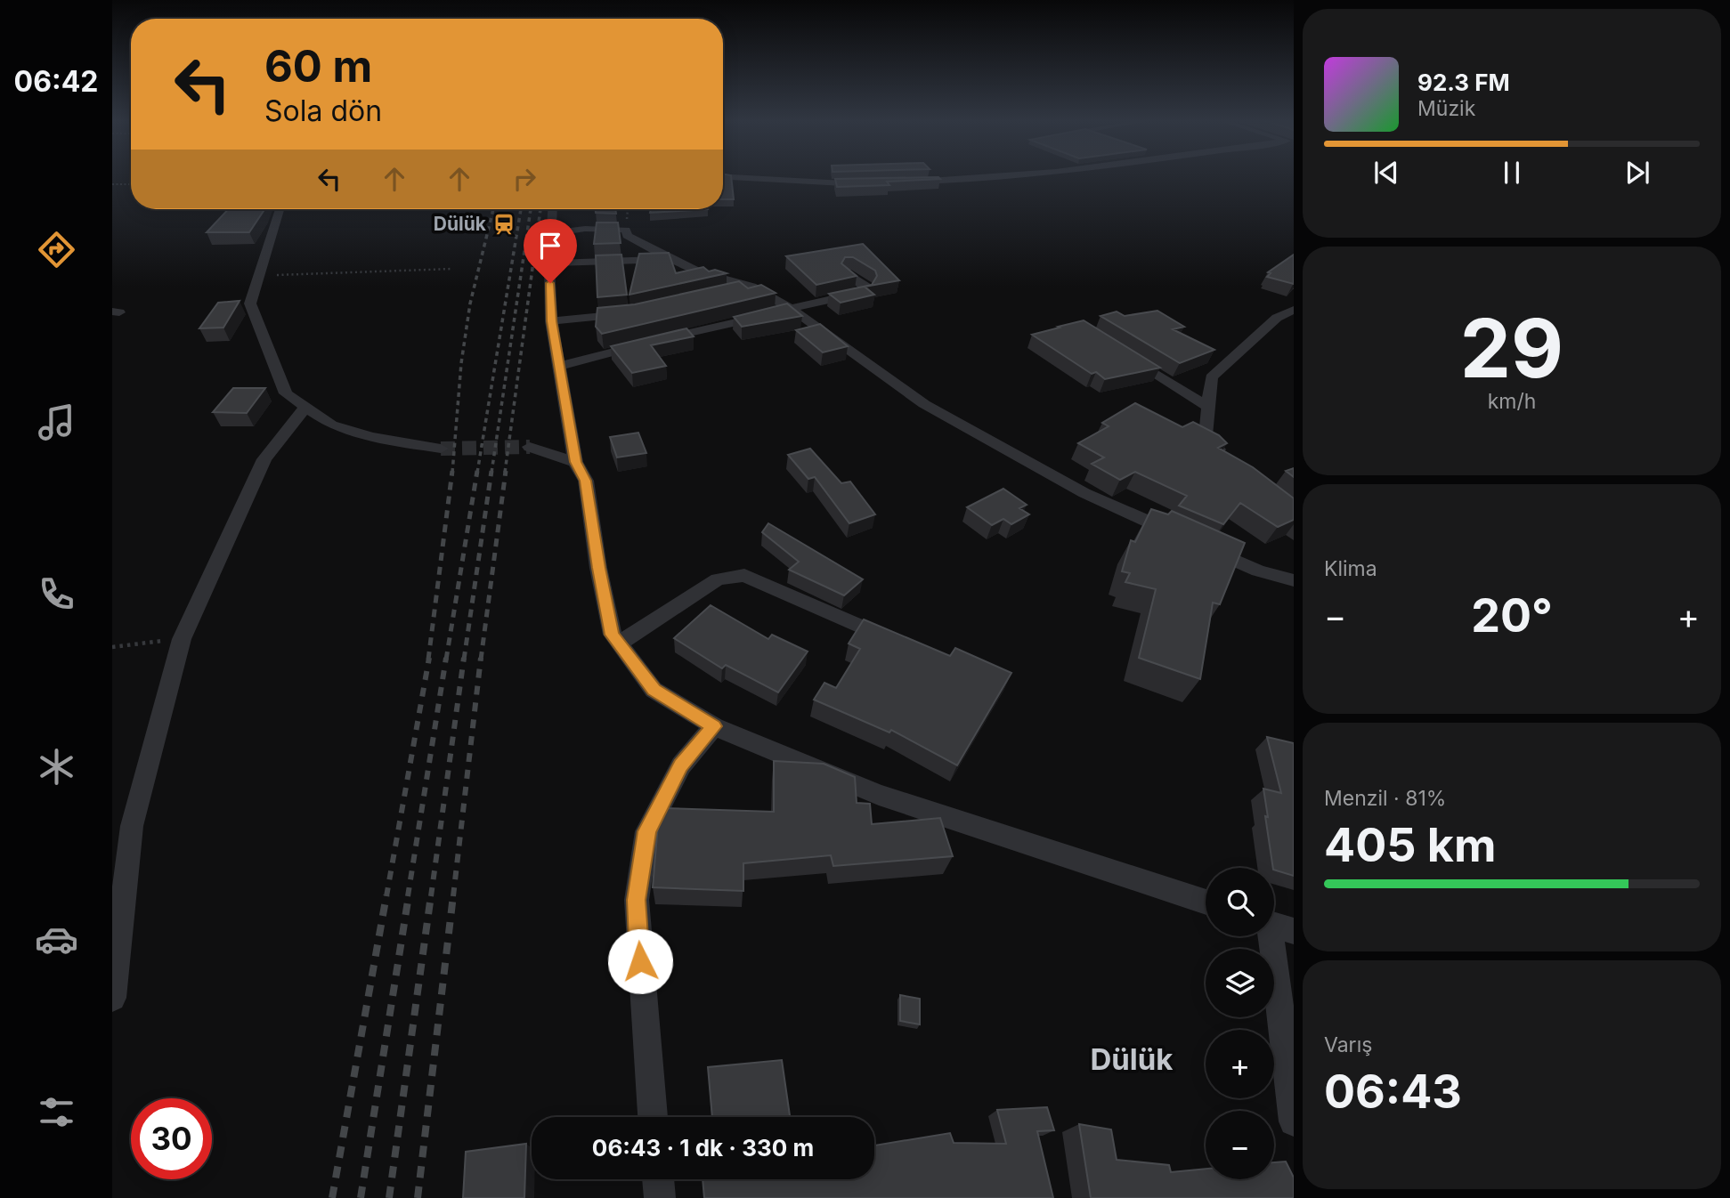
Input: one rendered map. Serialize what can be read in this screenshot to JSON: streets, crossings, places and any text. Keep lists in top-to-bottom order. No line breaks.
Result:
{"districts":["Dülük"],"places":{"station":["Dülük"]},"page":{"tabs":"06:42","turn":["60 m","Sola dön"],"song":["92.3 FM","Müzik"],"tile":[["29","km/h"],"Klima",["Menzil · 81%","405 km"],["Varış","06:43"]],"heat":["−","20°","+"],"map_buttons":["+","−"],"limit":"30","trip":"06:43 · 1 dk · 330 m"}}
